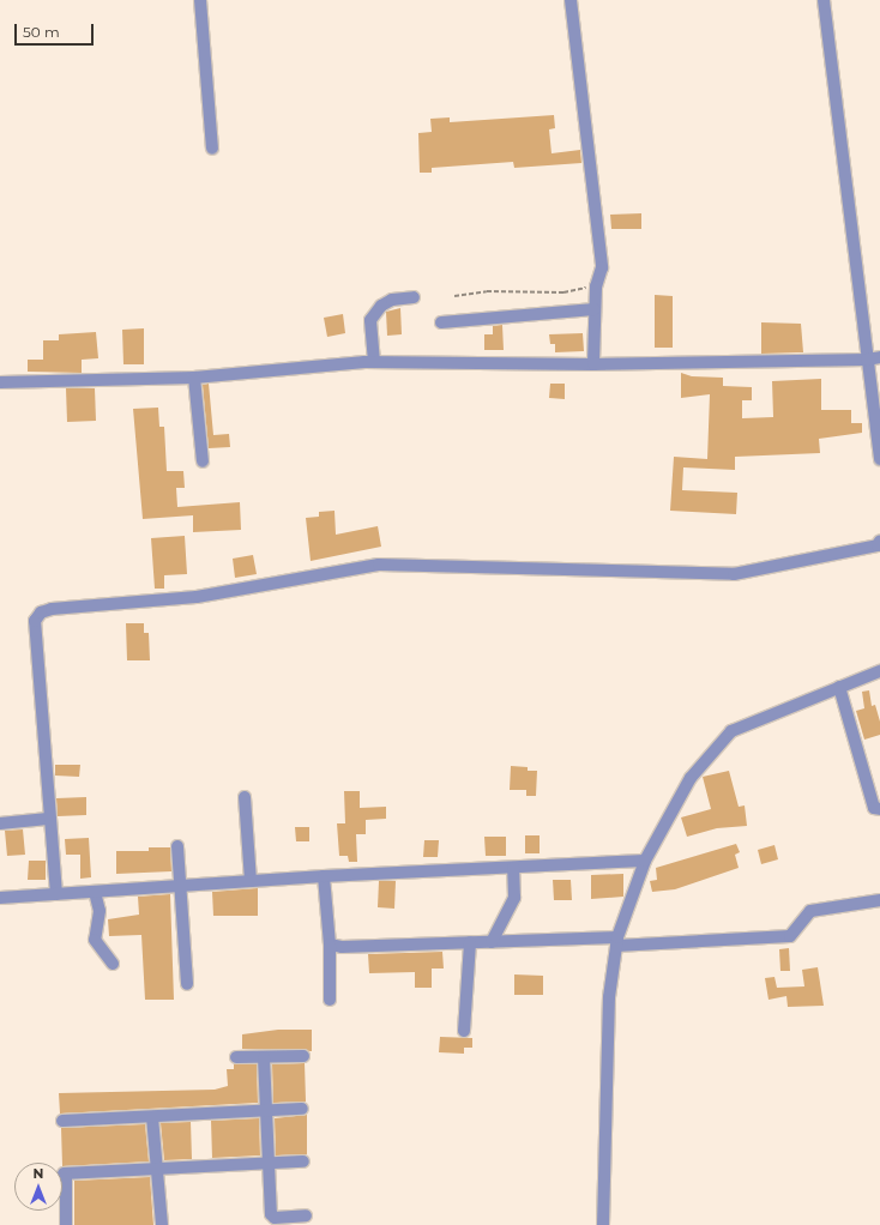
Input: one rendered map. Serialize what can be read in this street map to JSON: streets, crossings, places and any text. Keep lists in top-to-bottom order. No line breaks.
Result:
{"scale_bar":"50 m","north":"top"}
